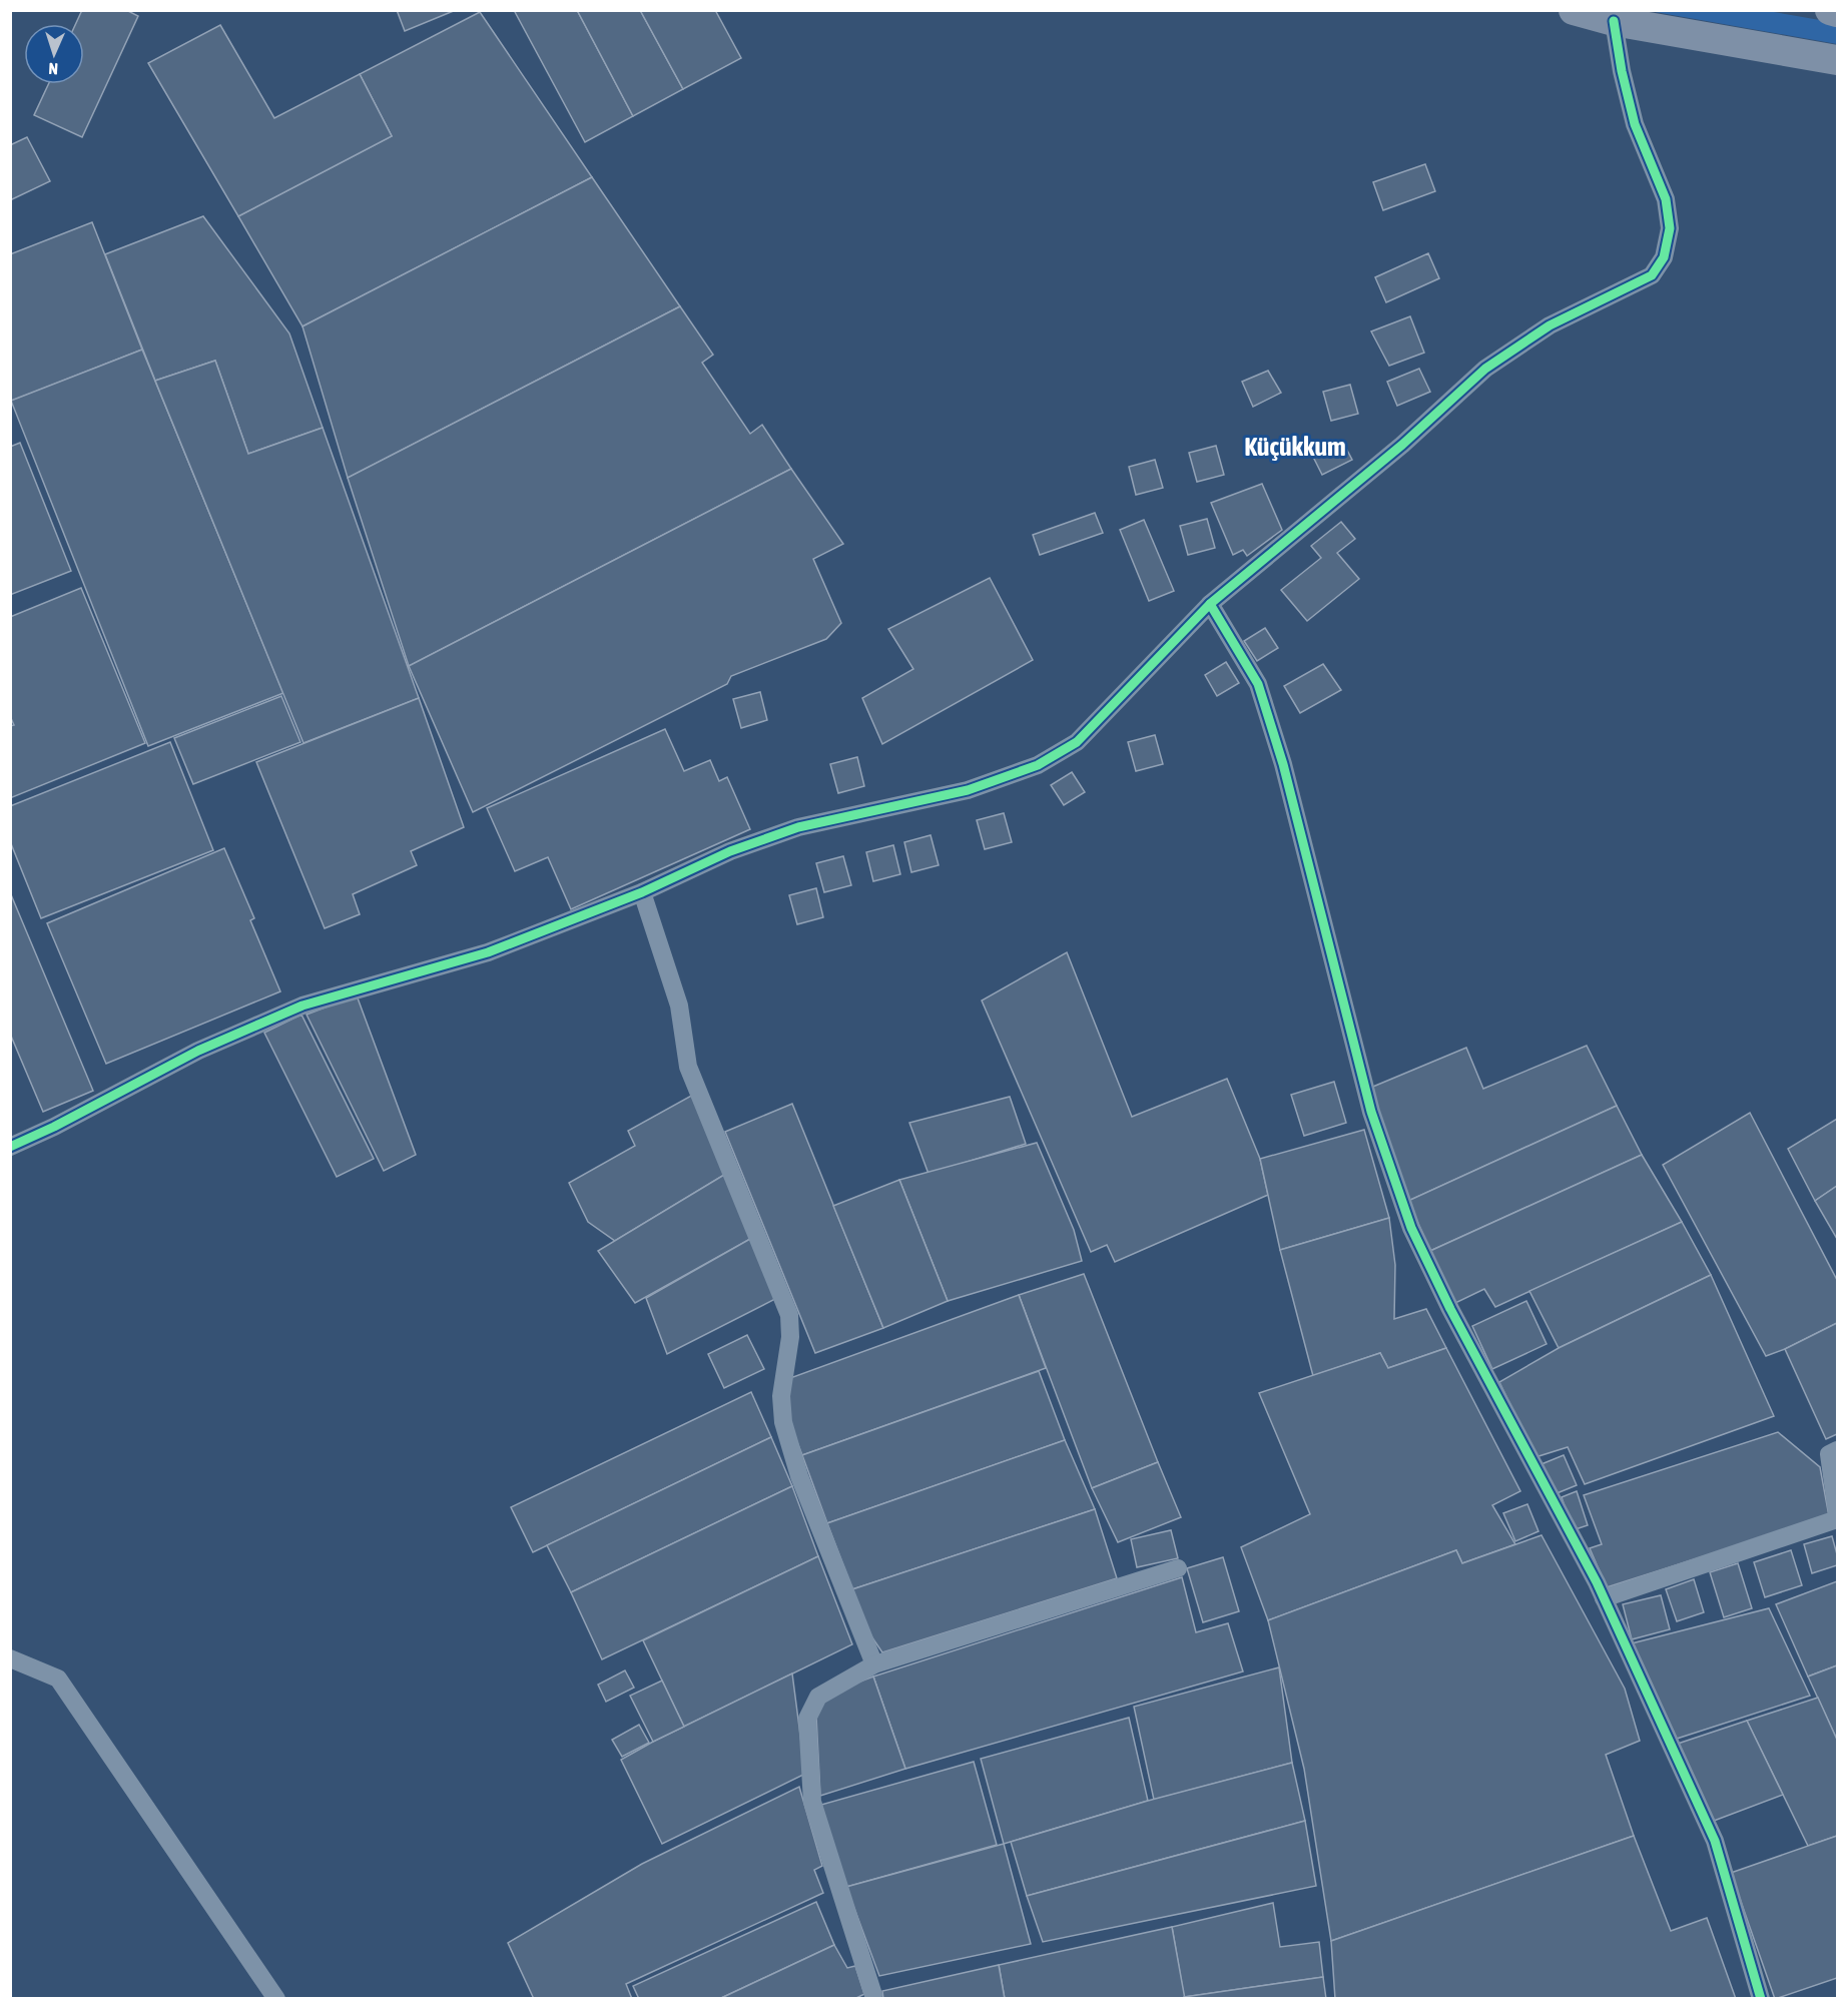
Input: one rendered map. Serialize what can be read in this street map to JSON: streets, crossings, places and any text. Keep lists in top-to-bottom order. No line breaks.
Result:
{"districts":["Küçükkum"],"north":"bottom"}
